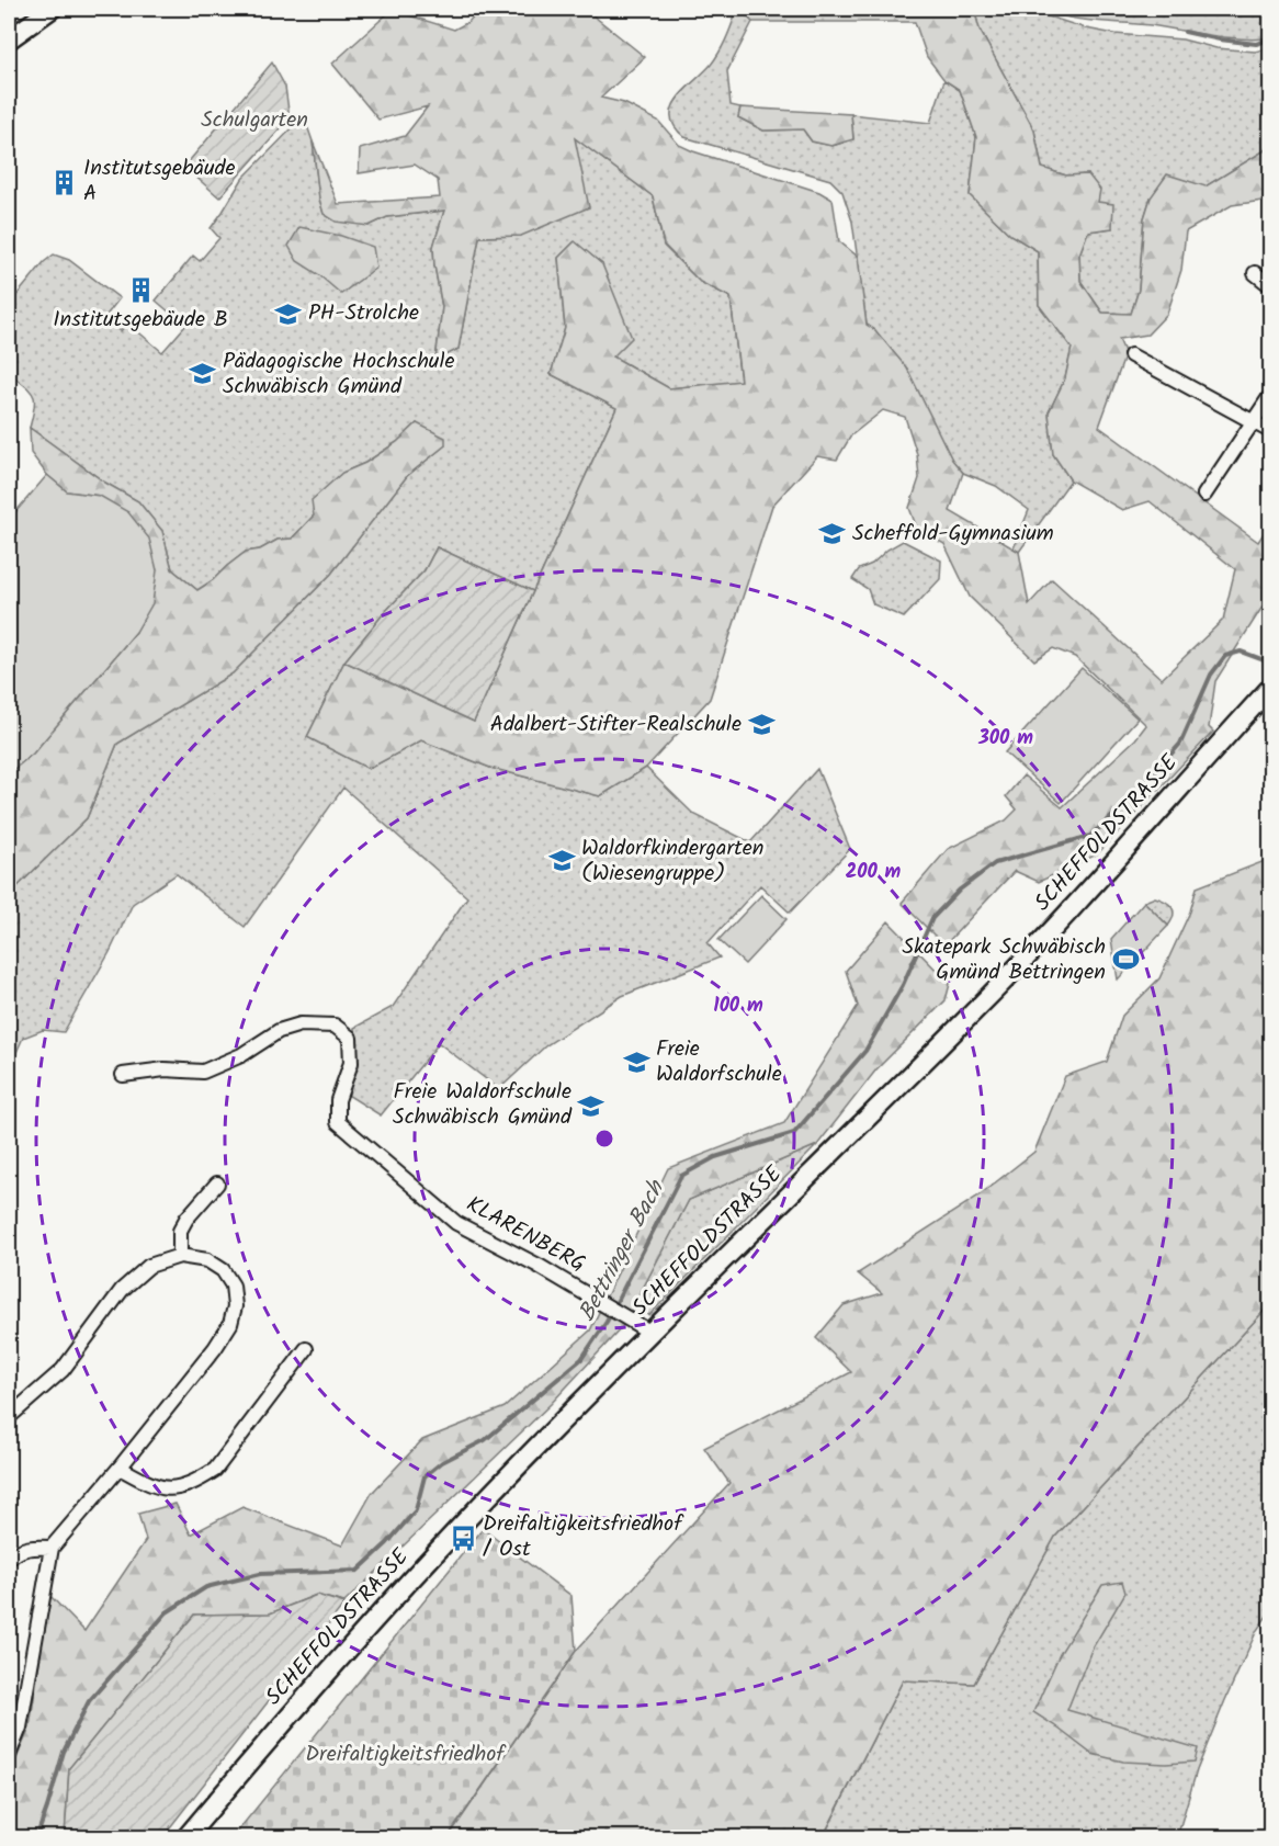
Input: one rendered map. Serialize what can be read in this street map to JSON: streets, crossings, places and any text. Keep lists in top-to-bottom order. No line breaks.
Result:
{"streets":{"main road":["SCHEFFOLDSTRASSE"],"street":["KLARENBERG"]},"crossings":[["SCHEFFOLDSTRASSE","KLARENBERG"]],"water":["Bettringer Bach"],"parks":["Schulgarten","Dreifaltigkeitsfriedhof"],"places":{"building":["Institutsgebäude A","Institutsgebäude B"],"school or university":["PH-Strolche","Pädagogische Hochschule Schwäbisch Gmünd","Scheffold-Gymnasium","Adalbert-Stifter-Realschule","Waldorfkindergarten (Wiesengruppe)","Freie Waldorfschule","Freie Waldorfschule Schwäbisch Gmünd"],"sports":["Skatepark Schwäbisch Gmünd Bettringen"],"bus stop":["Dreifaltigkeitsfriedhof / Ost"]},"rings":["300 m","200 m","100 m"]}
